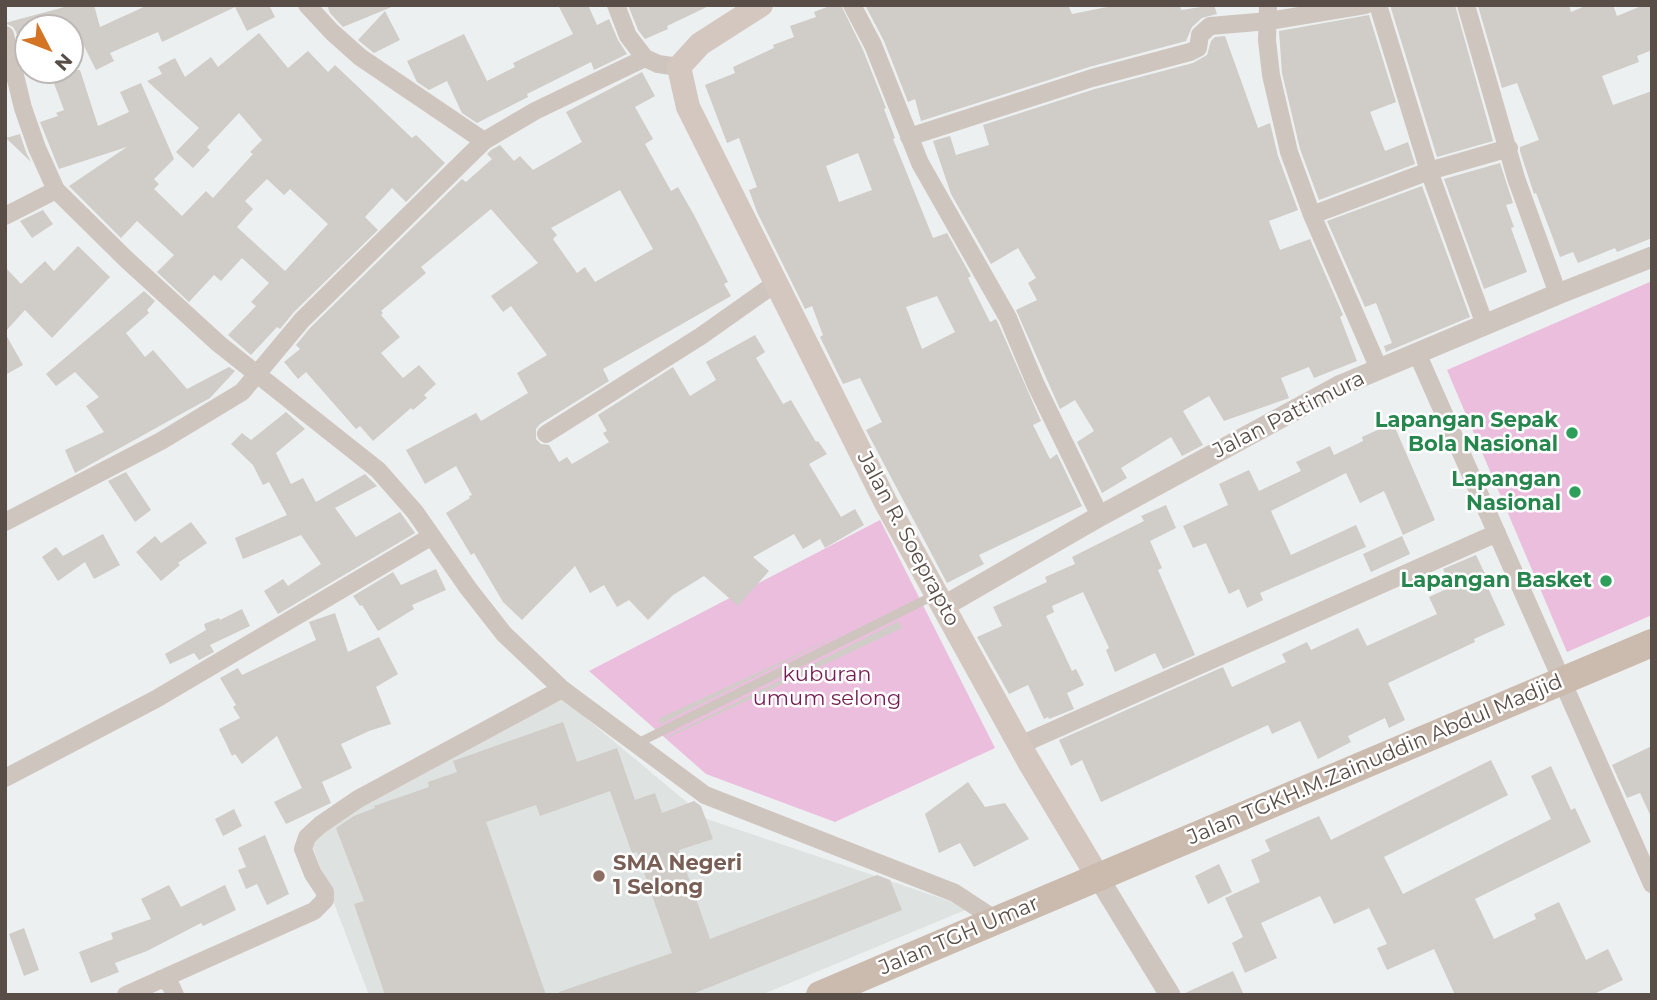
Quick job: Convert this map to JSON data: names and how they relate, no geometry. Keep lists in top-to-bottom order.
{
  "streets": {
    "main road": ["Jalan R. Soeprapto", "Jalan TGKH.M.Zainuddin Abdul Madjid", "Jalan TGH Umar"],
    "street": ["Jalan Pattimura"]
  },
  "crossings": [
    ["Jalan Pattimura", "Jalan R. Soeprapto"],
    ["Jalan R. Soeprapto", "Jalan TGKH.M.Zainuddin Abdul Madjid"],
    ["Jalan R. Soeprapto", "Jalan TGH Umar"],
    ["Jalan TGKH.M.Zainuddin Abdul Madjid", "Jalan TGH Umar"]
  ],
  "parks": ["kuburan umum selong"],
  "places": [
    "Lapangan Sepak Bola Nasional",
    "Lapangan Nasional",
    "Lapangan Basket",
    "SMA Negeri 1 Selong"
  ],
  "north": "bottom right"
}
